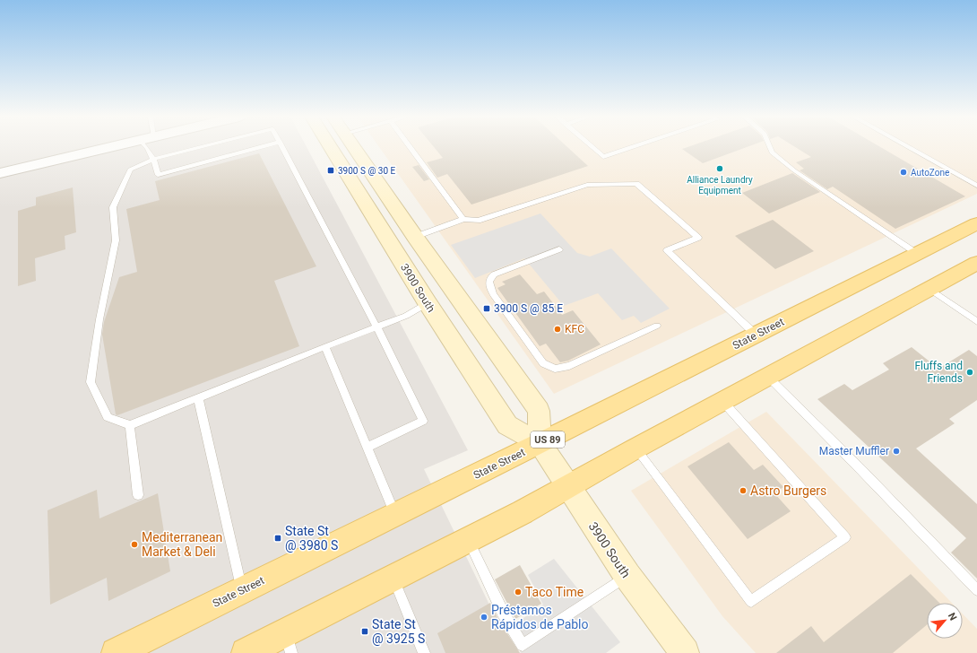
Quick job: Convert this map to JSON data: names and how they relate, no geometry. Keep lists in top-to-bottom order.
{
  "streets": {
    "main road": ["3900 South", "State Street", "US 89"]
  },
  "crossings": [
    ["3900 South", "State Street"]
  ],
  "places": {
    "other": [
      "Alliance Laundry Equipment",
      "AutoZone",
      "KFC",
      "Fluffs and Friends",
      "Master Muffler",
      "Astro Burgers",
      "Mediterranean Market & Deli",
      "Taco Time",
      "Préstamos Rápidos de Pablo"
    ],
    "transit": [
      "3900 S @ 30 E",
      "3900 S @ 85 E",
      "State St @ 3980 S",
      "State St @ 3925 S"
    ]
  },
  "north": "top right"
}
